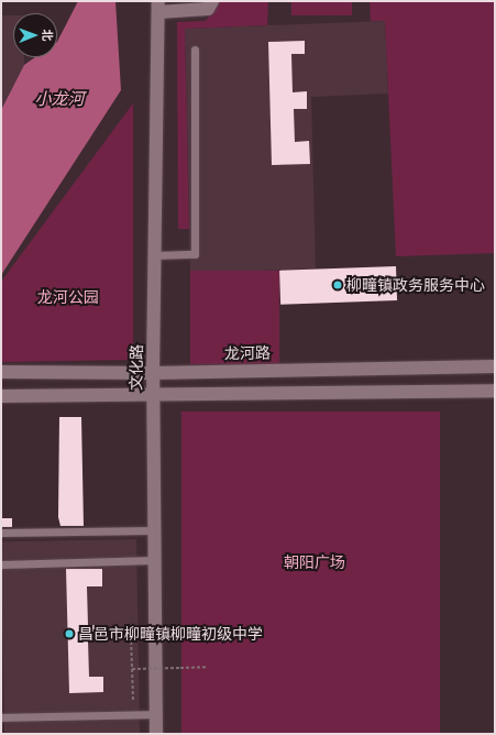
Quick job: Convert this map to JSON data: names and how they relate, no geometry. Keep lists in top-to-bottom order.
{
  "streets": {
    "main road": ["龙河路", "文化路"]
  },
  "crossings": [
    ["龙河路", "文化路"]
  ],
  "water": ["小龙河"],
  "parks": ["龙河公园", "朝阳广场"],
  "places": ["柳疃镇政务服务中心", "昌邑市柳疃镇柳疃初级中学"],
  "north": "right"
}
